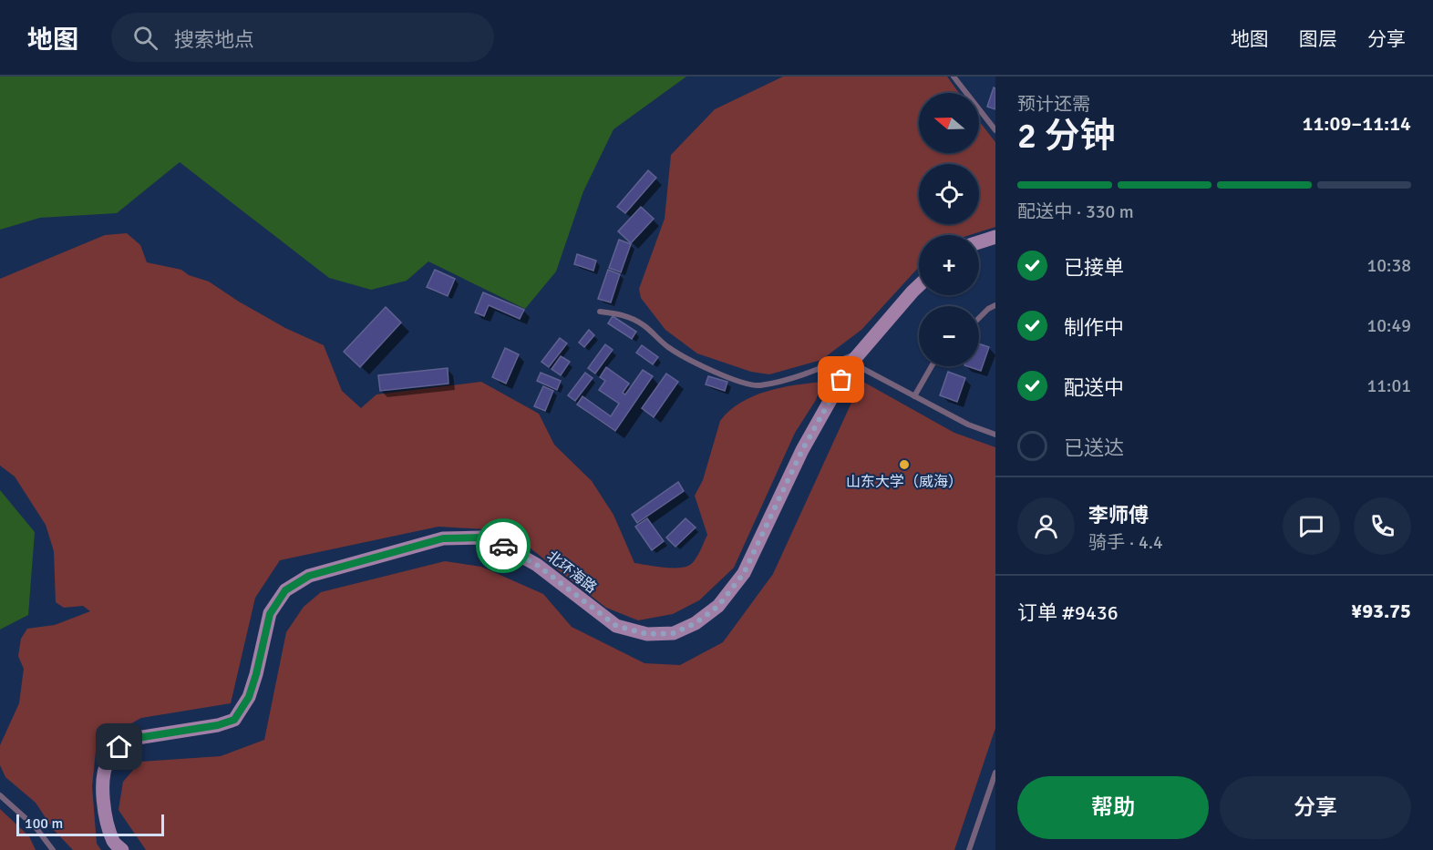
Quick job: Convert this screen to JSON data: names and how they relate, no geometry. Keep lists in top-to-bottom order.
{
  "streets": {
    "main road": ["北环海路"]
  },
  "places": ["山东大学（威海）"],
  "scale_bar": "100 m",
  "north": "left",
  "page": {
    "header": "地图",
    "search": "搜索地点",
    "nav": ["地图", "图层", "分享"],
    "heading": ["2 分钟", "预计还需", "11:09–11:14"],
    "panel": [
      "李师傅",
      "骑手 · 4.4",
      "订单 #9436",
      "¥93.75"
    ],
    "map_buttons": ["+", "−"],
    "bar": "配送中 · 330 m",
    "list": [
      ["已接单", "10:38"],
      ["制作中", "10:49"],
      ["配送中", "11:01"],
      "已送达"
    ],
    "buttons": ["帮助", "分享"],
    "scale": "100 m"
  }
}
